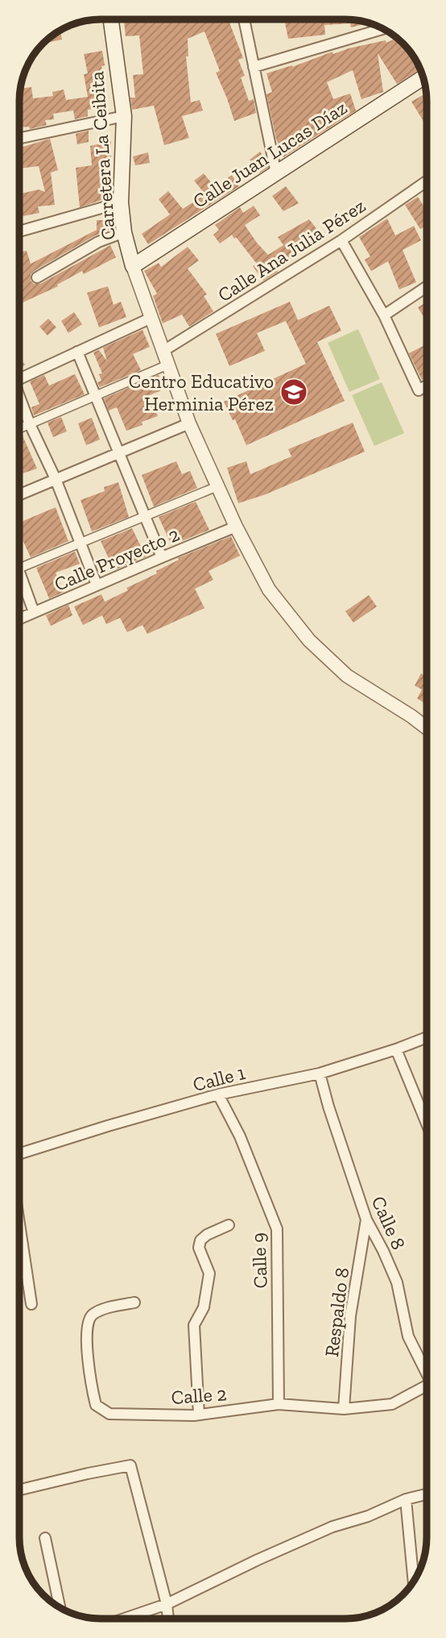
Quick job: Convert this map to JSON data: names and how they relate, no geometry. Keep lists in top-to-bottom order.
{
  "streets": {
    "main road": ["Calle Juan Lucas Díaz", "Carretera La Ceibita"],
    "street": [
      "Calle Ana Julia Pérez",
      "Calle Proyecto 2",
      "Calle 1",
      "Calle 8",
      "Calle 9",
      "Respaldo 8",
      "Calle 2"
    ]
  },
  "crossings": [
    ["Calle Juan Lucas Díaz", "Carretera La Ceibita"],
    ["Carretera La Ceibita", "Calle Ana Julia Pérez"],
    ["Carretera La Ceibita", "Calle Proyecto 2"],
    ["Calle 1", "Calle 8"],
    ["Calle 1", "Calle 9"],
    ["Calle 8", "Respaldo 8"],
    ["Calle 9", "Calle 2"],
    ["Respaldo 8", "Calle 2"]
  ],
  "places": {
    "school or university": ["Centro Educativo Herminia Pérez"]
  }
}
